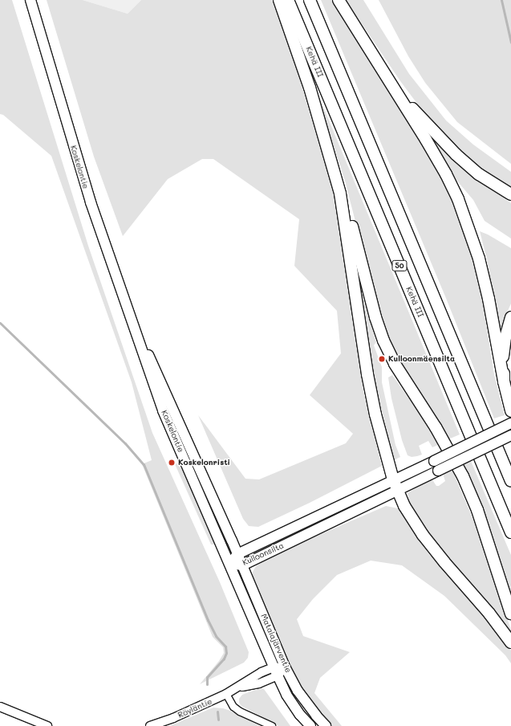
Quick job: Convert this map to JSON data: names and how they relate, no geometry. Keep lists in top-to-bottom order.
{
  "streets": {
    "highway": ["Kehä III", "50"],
    "main road": ["Koskelontie", "Kulloonsilta", "Matalajärventie"],
    "street": ["Röyläntie"]
  },
  "crossings": [
    ["Koskelontie", "Kulloonsilta"],
    ["Koskelontie", "Matalajärventie"],
    ["Kulloonsilta", "Matalajärventie"],
    ["Matalajärventie", "Röyläntie"]
  ],
  "places": ["Kulloonmäensilta", "Koskelonristi"]
}
